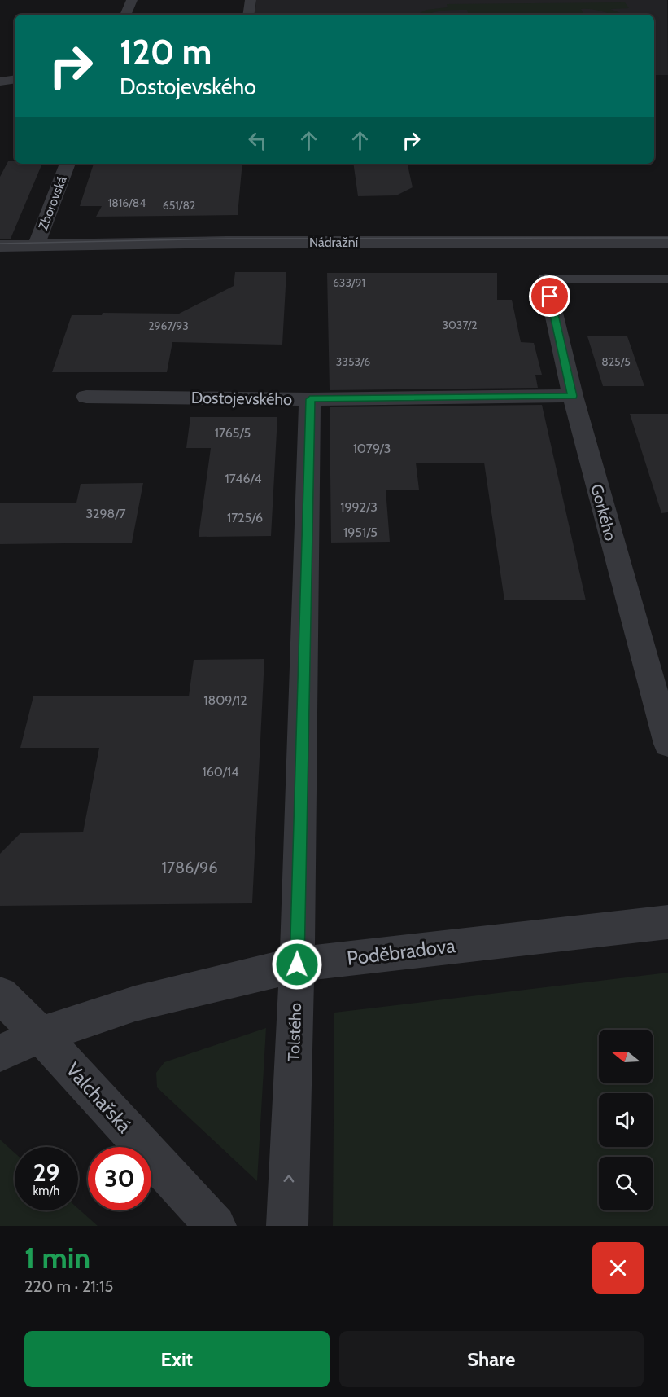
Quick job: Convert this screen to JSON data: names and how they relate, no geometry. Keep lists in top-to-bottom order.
{
  "streets": {
    "street": [
      "Zborovská",
      "Nádražní",
      "Dostojevského",
      "Gorkého",
      "Poděbradova",
      "Tolstého",
      "Valchařská"
    ]
  },
  "crossings": [
    ["Zborovská", "Nádražní"],
    ["Dostojevského", "Gorkého"],
    ["Dostojevského", "Tolstého"],
    ["Poděbradova", "Tolstého"],
    ["Poděbradova", "Valchařská"]
  ],
  "house_numbers": [
    "1816/84",
    "651/82",
    "633/91",
    "3037/2",
    "2967/93",
    "3353/6",
    "825/5",
    "1765/5",
    "1079/3",
    "1746/4",
    "1992/3",
    "3298/7",
    "1725/6",
    "1951/5",
    "1809/12",
    "160/14",
    "1786/96"
  ],
  "north": "left",
  "page": {
    "turn": ["120 m", "Dostojevského"],
    "speed": "29 km/h",
    "limit": "30",
    "heading": ["1 min", "220 m · 21:15"],
    "buttons": ["Exit", "Share"]
  }
}
